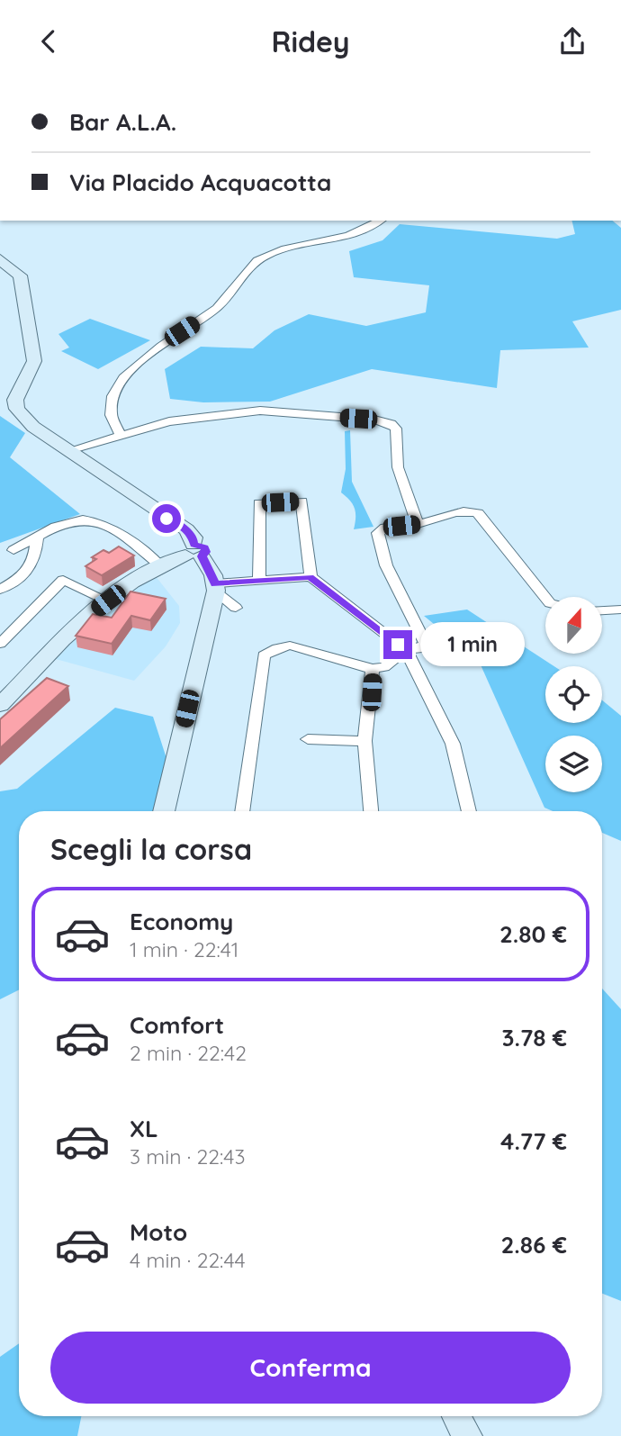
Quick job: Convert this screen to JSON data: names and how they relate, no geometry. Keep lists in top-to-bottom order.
{
  "north": "top",
  "page": {
    "header": "Ridey",
    "banner": ["Bar A.L.A.", "Via Placido Acquacotta"],
    "bubble": "1 min",
    "heading": "Scegli la corsa",
    "list": [
      {
        "name": "Economy",
        "note": "1 min · 22:41",
        "value": "2.80 €"
      },
      {
        "name": "Comfort",
        "note": "2 min · 22:42",
        "value": "3.78 €"
      },
      {
        "name": "XL",
        "note": "3 min · 22:43",
        "value": "4.77 €"
      },
      {
        "name": "Moto",
        "note": "4 min · 22:44",
        "value": "2.86 €"
      }
    ],
    "buttons": "Conferma"
  }
}
